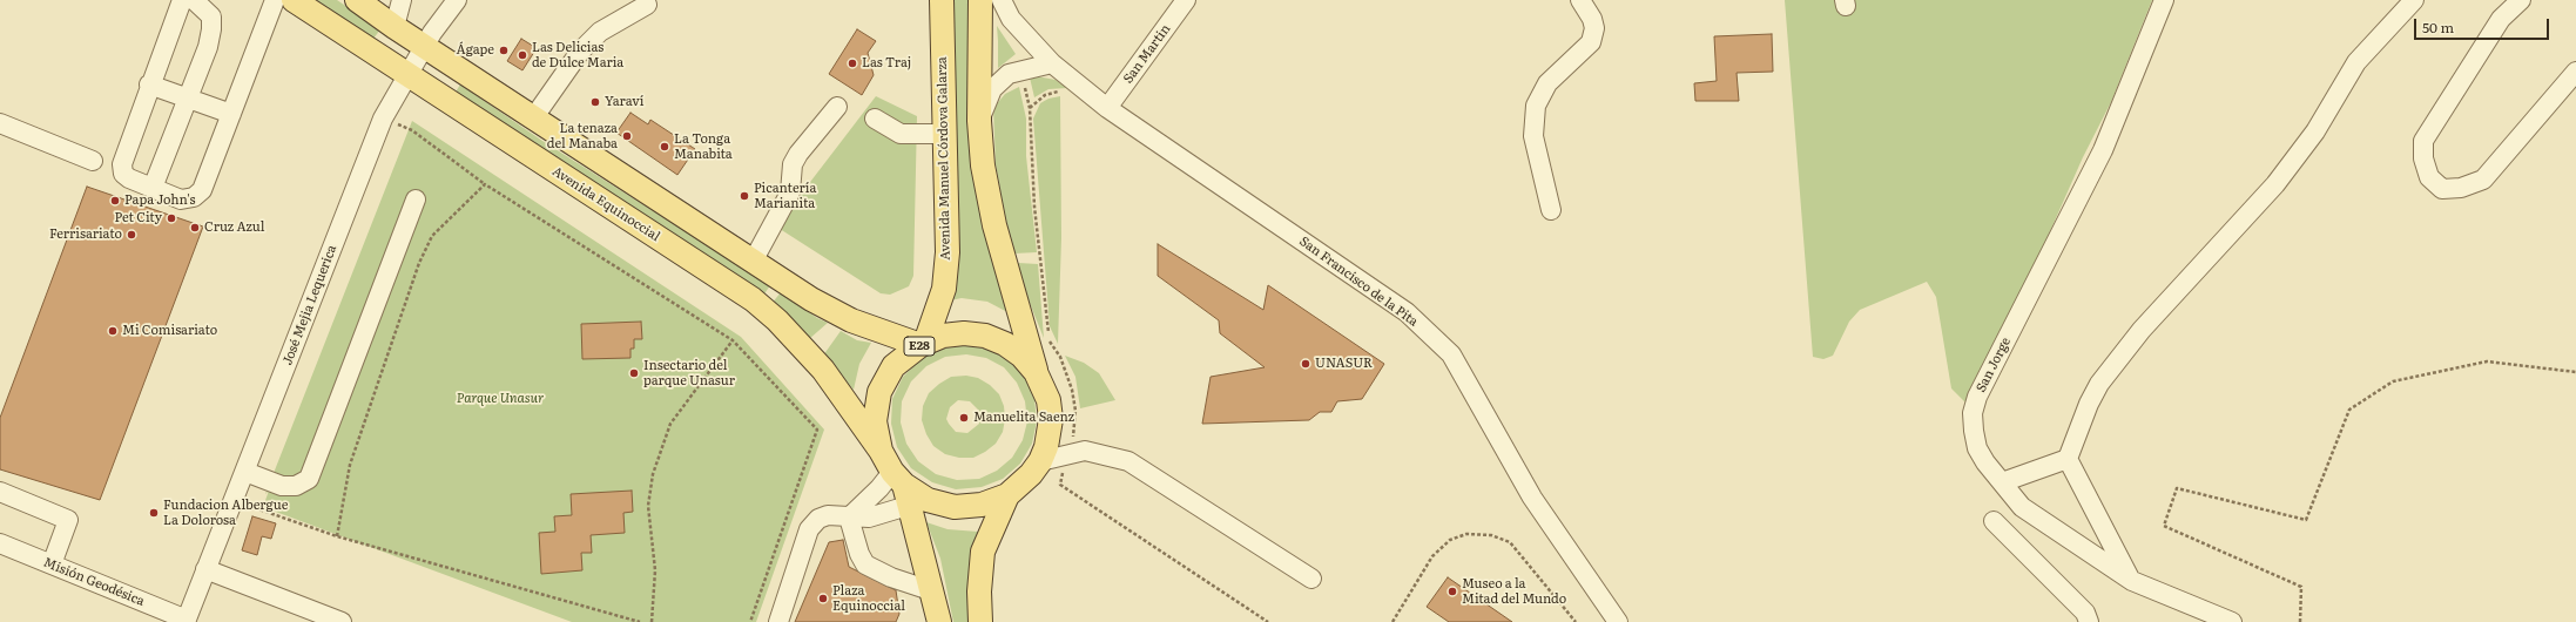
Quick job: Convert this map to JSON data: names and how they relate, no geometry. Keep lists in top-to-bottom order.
{
  "streets": {
    "main road": ["Avenida Manuel Córdova Galarza", "Avenida Equinoccial", "E28"],
    "street": [
      "San Martin",
      "San Francisco de la Pita",
      "José Mejia Lequerica",
      "San Jorge",
      "Misión Geodésica"
    ]
  },
  "crossings": [
    ["San Martin", "San Francisco de la Pita"],
    ["Avenida Manuel Córdova Galarza", "E28"],
    ["Avenida Equinoccial", "José Mejia Lequerica"],
    ["Avenida Equinoccial", "E28"],
    ["José Mejia Lequerica", "Misión Geodésica"]
  ],
  "parks": ["Parque Unasur"],
  "places": [
    "Ágape",
    "Las Delicias de Dulce Maria",
    "Las Traj",
    "Yaraví",
    "La tenaza del Manaba",
    "La Tonga Manabita",
    "Picantería Marianita",
    "Papa John's",
    "Pet City",
    "Cruz Azul",
    "Ferrisariato",
    "Mi Comisariato",
    "UNASUR",
    "Insectario del parque Unasur",
    "Manuelita Saenz",
    "Fundacion Albergue La Dolorosa",
    "Museo a la Mitad del Mundo",
    "Plaza Equinoccial"
  ],
  "scale_bar": "50 m"
}
